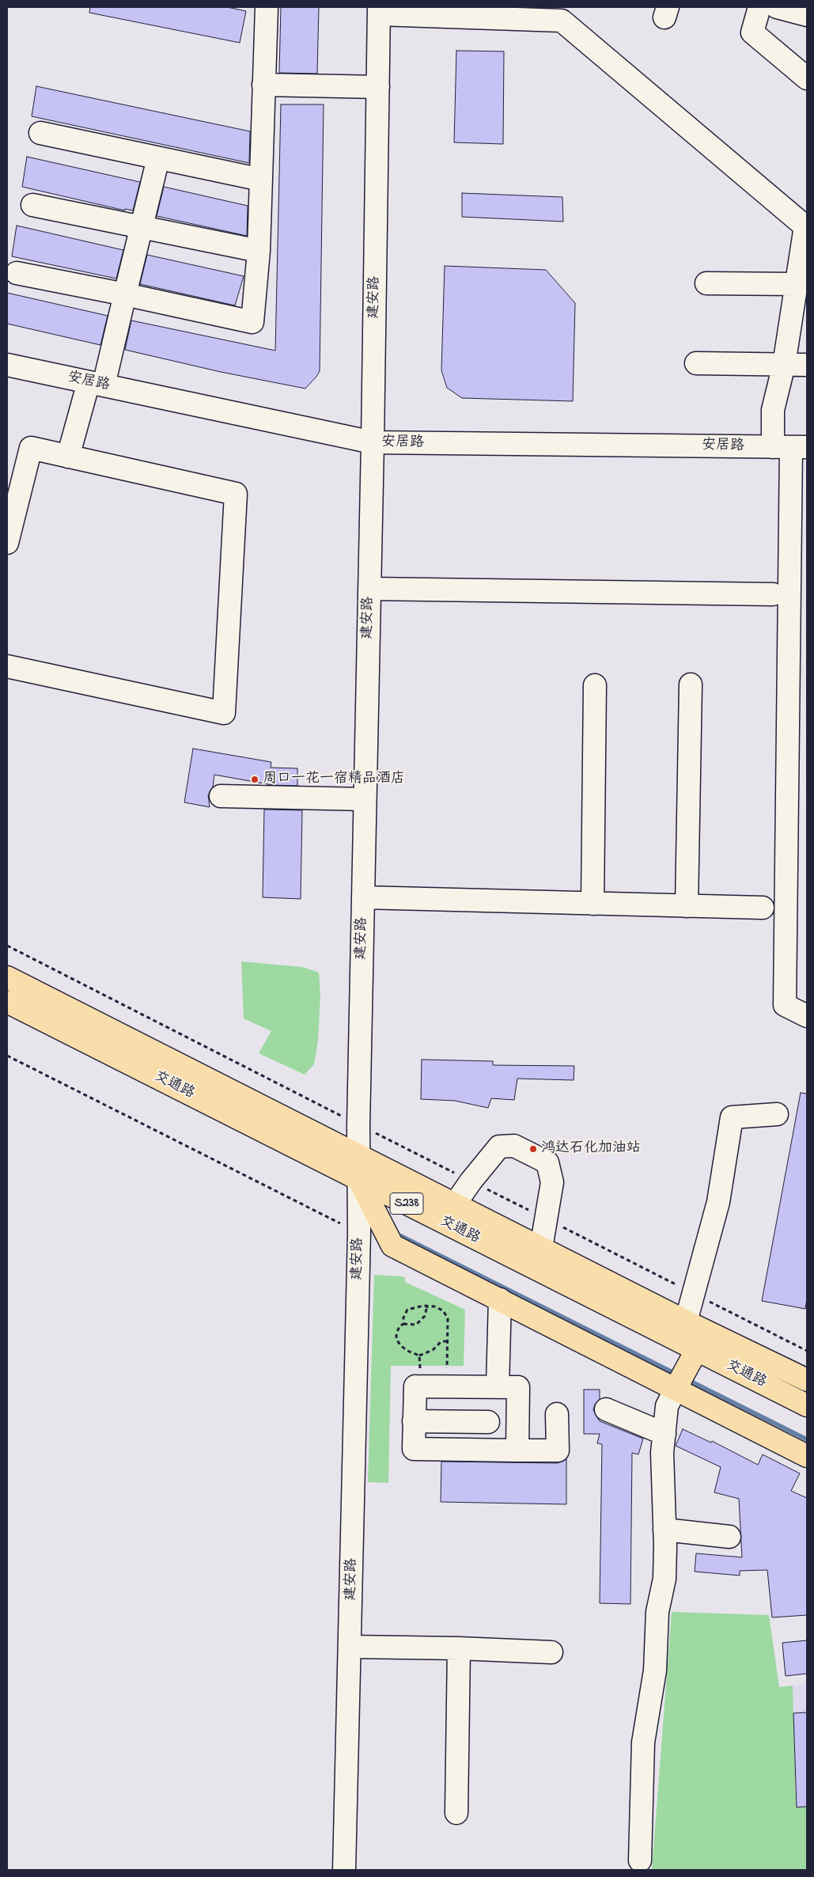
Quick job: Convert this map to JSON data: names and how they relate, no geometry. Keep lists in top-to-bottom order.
{
  "streets": {
    "main road": ["交通路", "S238"],
    "street": ["建安路", "安居路"]
  },
  "crossings": [
    ["建安路", "安居路"],
    ["建安路", "交通路"]
  ],
  "places": ["周口一花一宿精品酒店", "鸿达石化加油站"]
}
